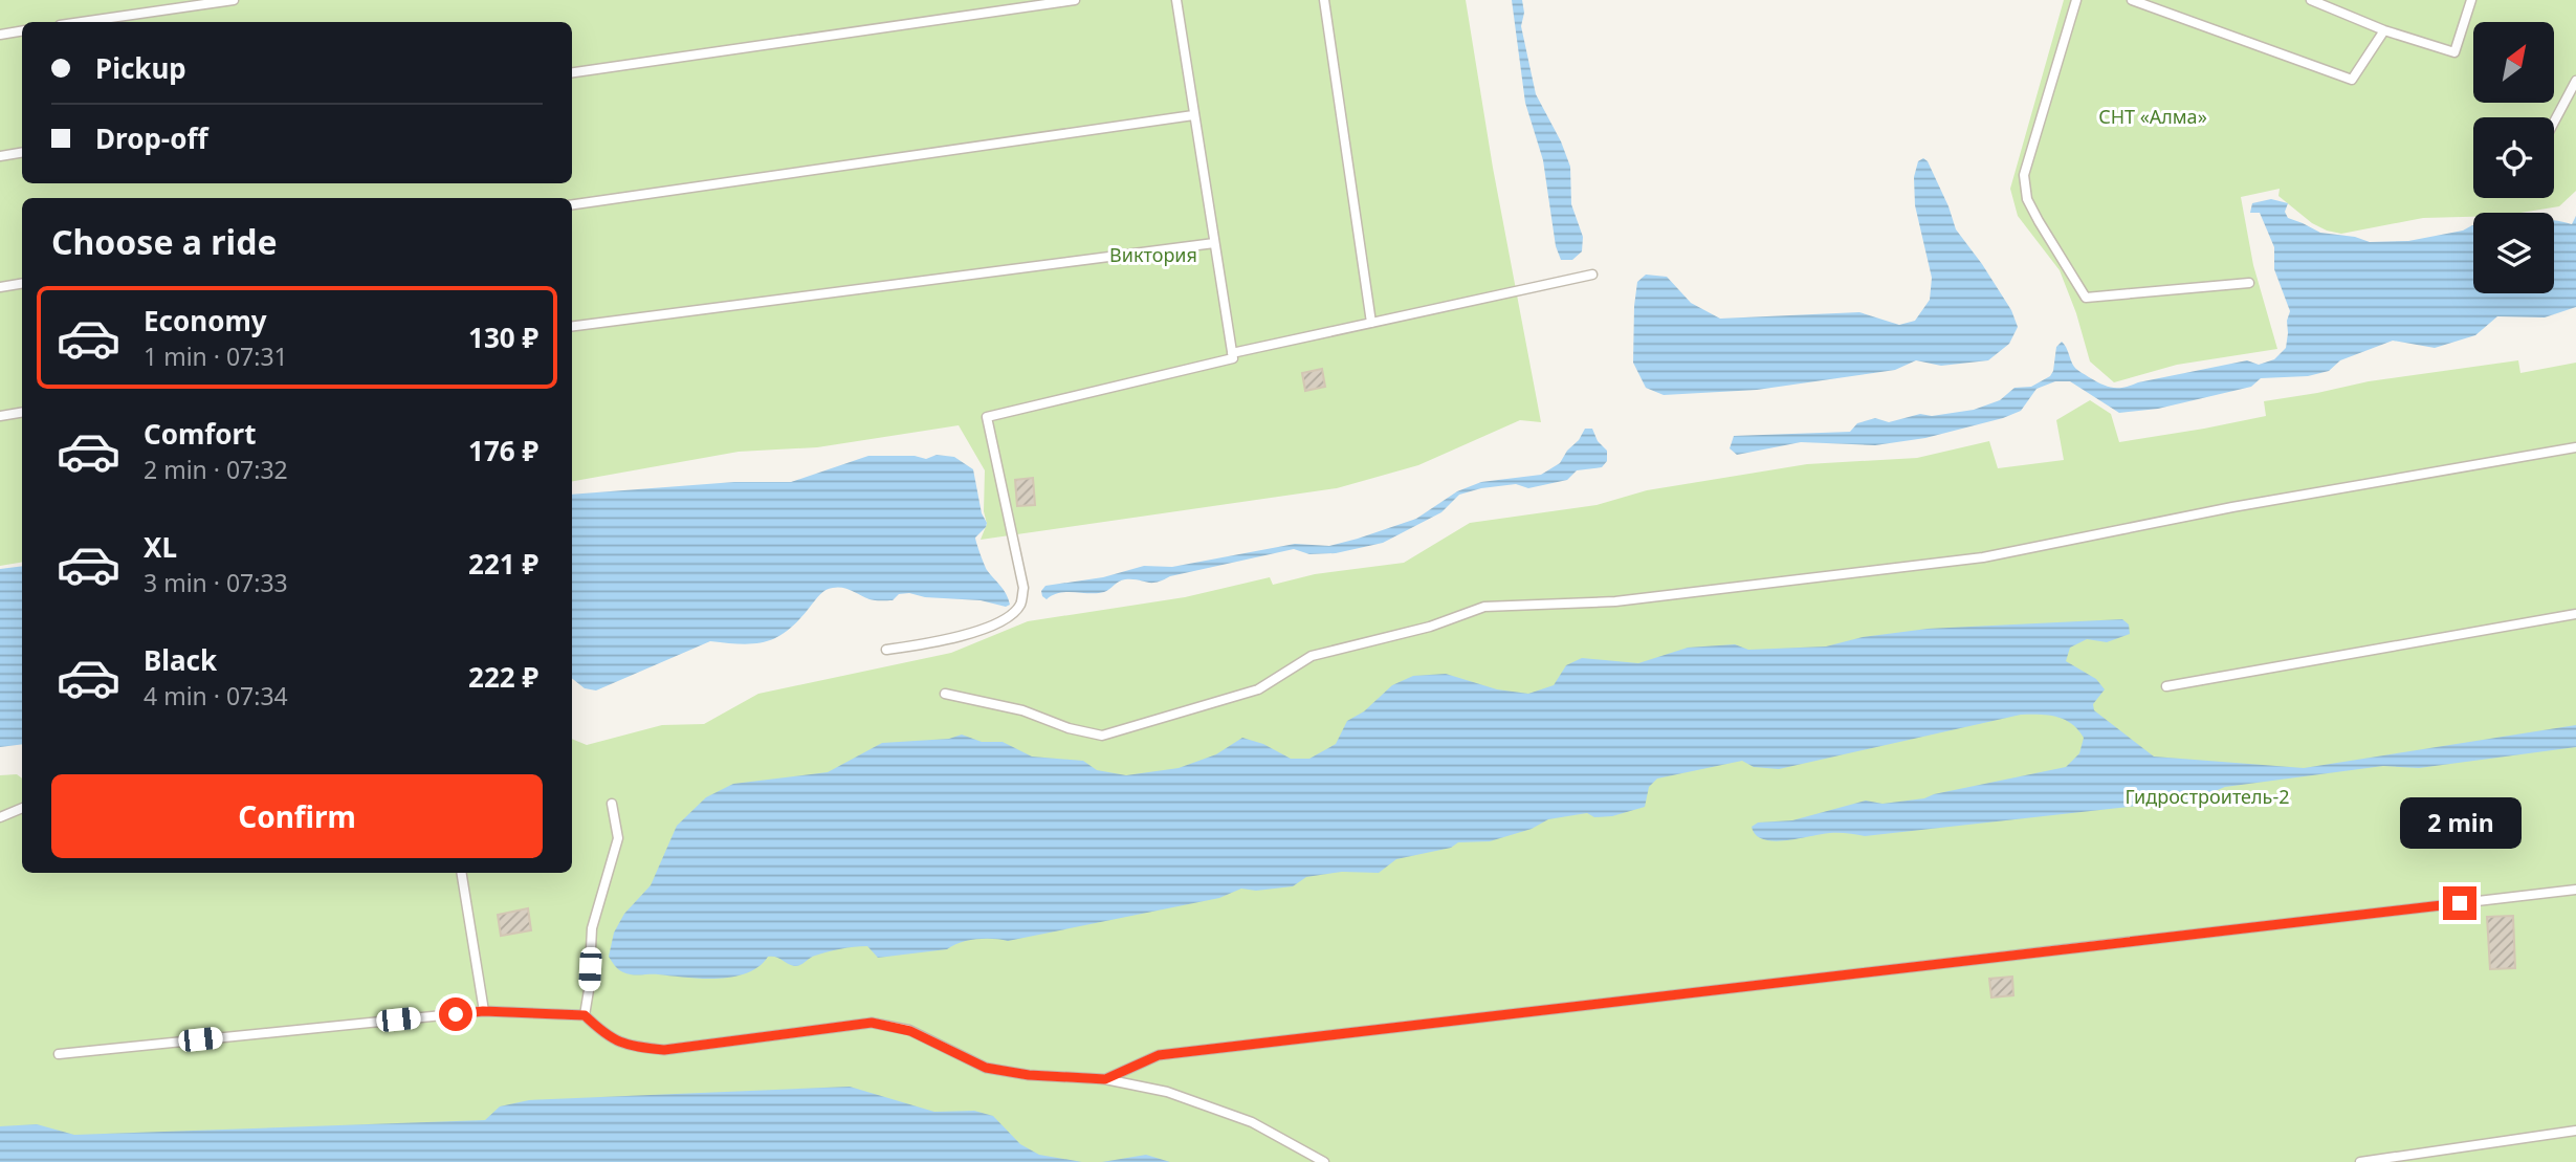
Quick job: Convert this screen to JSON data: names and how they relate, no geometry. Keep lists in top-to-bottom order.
{
  "parks": ["СНТ «Алма»", "Виктория", "Гидростроитель-2"],
  "north": "top right",
  "page": {
    "banner": ["Pickup", "Drop-off"],
    "heading": "Choose a ride",
    "list": [
      {
        "name": "Economy",
        "note": "1 min · 07:31",
        "value": "130 ₽"
      },
      {
        "name": "Comfort",
        "note": "2 min · 07:32",
        "value": "176 ₽"
      },
      {
        "name": "XL",
        "note": "3 min · 07:33",
        "value": "221 ₽"
      },
      {
        "name": "Black",
        "note": "4 min · 07:34",
        "value": "222 ₽"
      }
    ],
    "buttons": "Confirm",
    "bubble": "2 min"
  }
}
